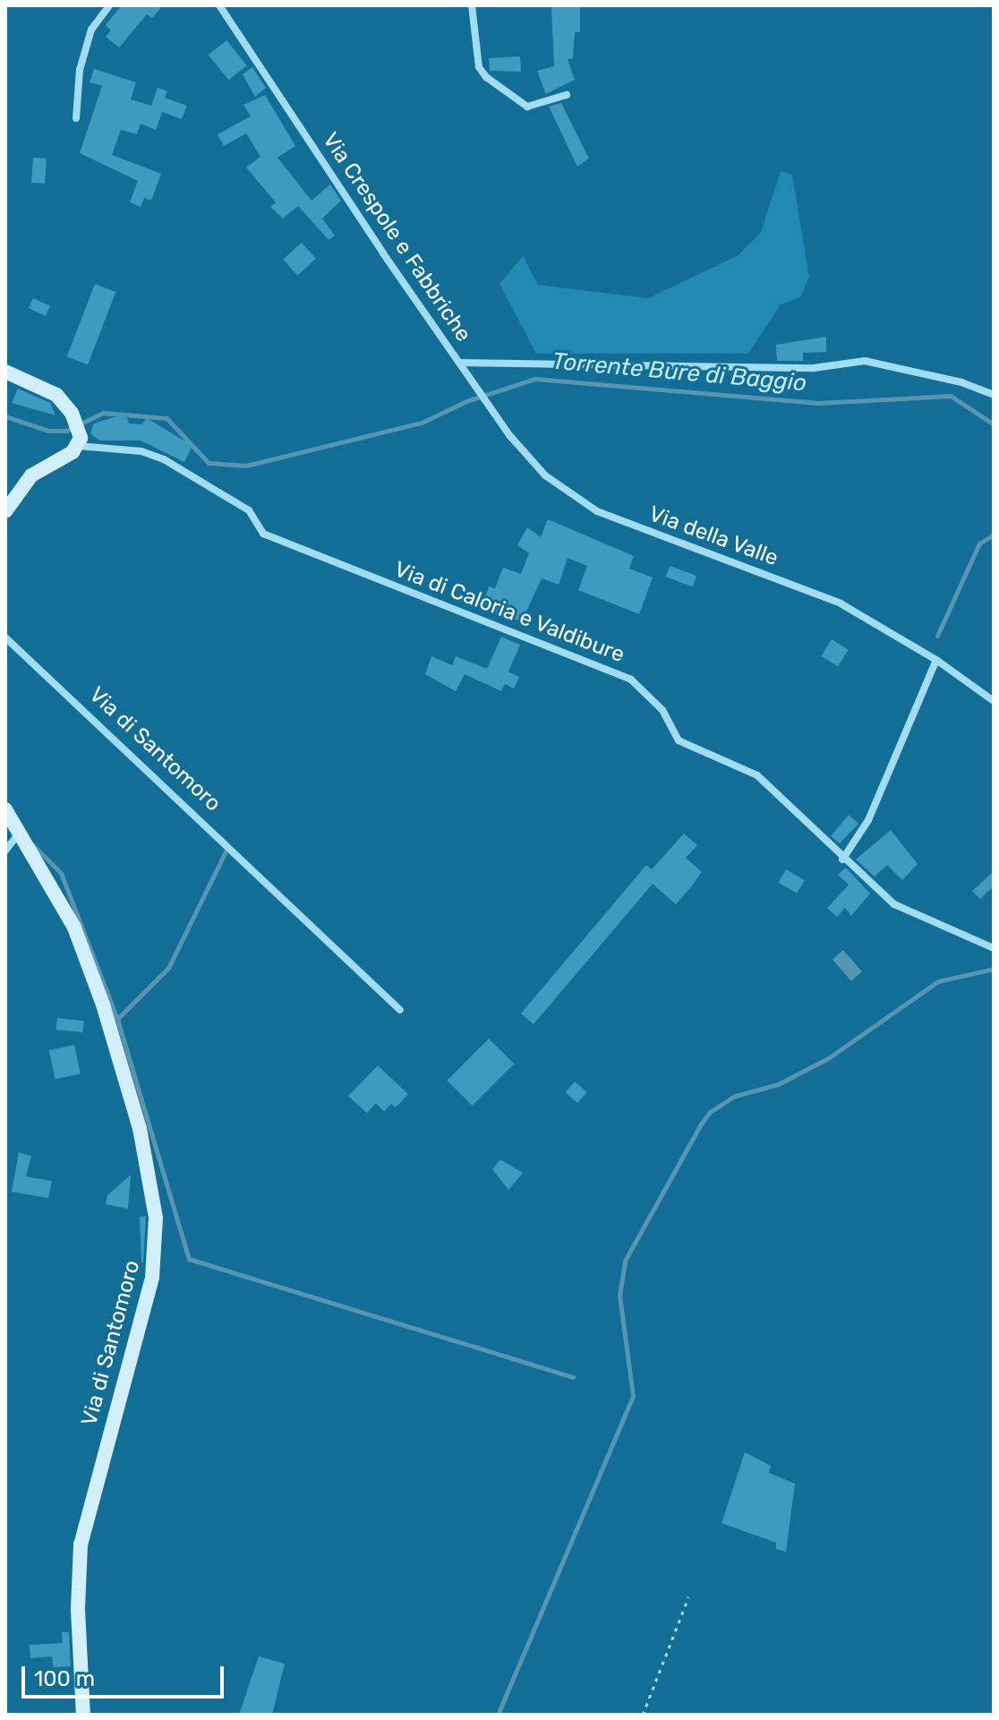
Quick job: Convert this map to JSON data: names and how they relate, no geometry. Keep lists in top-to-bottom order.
{
  "streets": {
    "main road": ["Via di Santomoro"],
    "street": ["Via Crespole e Fabbriche", "Via della Valle", "Via di Caloria e Valdibure"]
  },
  "crossings": [
    ["Via Crespole e Fabbriche", "Via della Valle"]
  ],
  "water": ["Torrente Bure di Baggio"],
  "scale_bar": "100 m"
}
